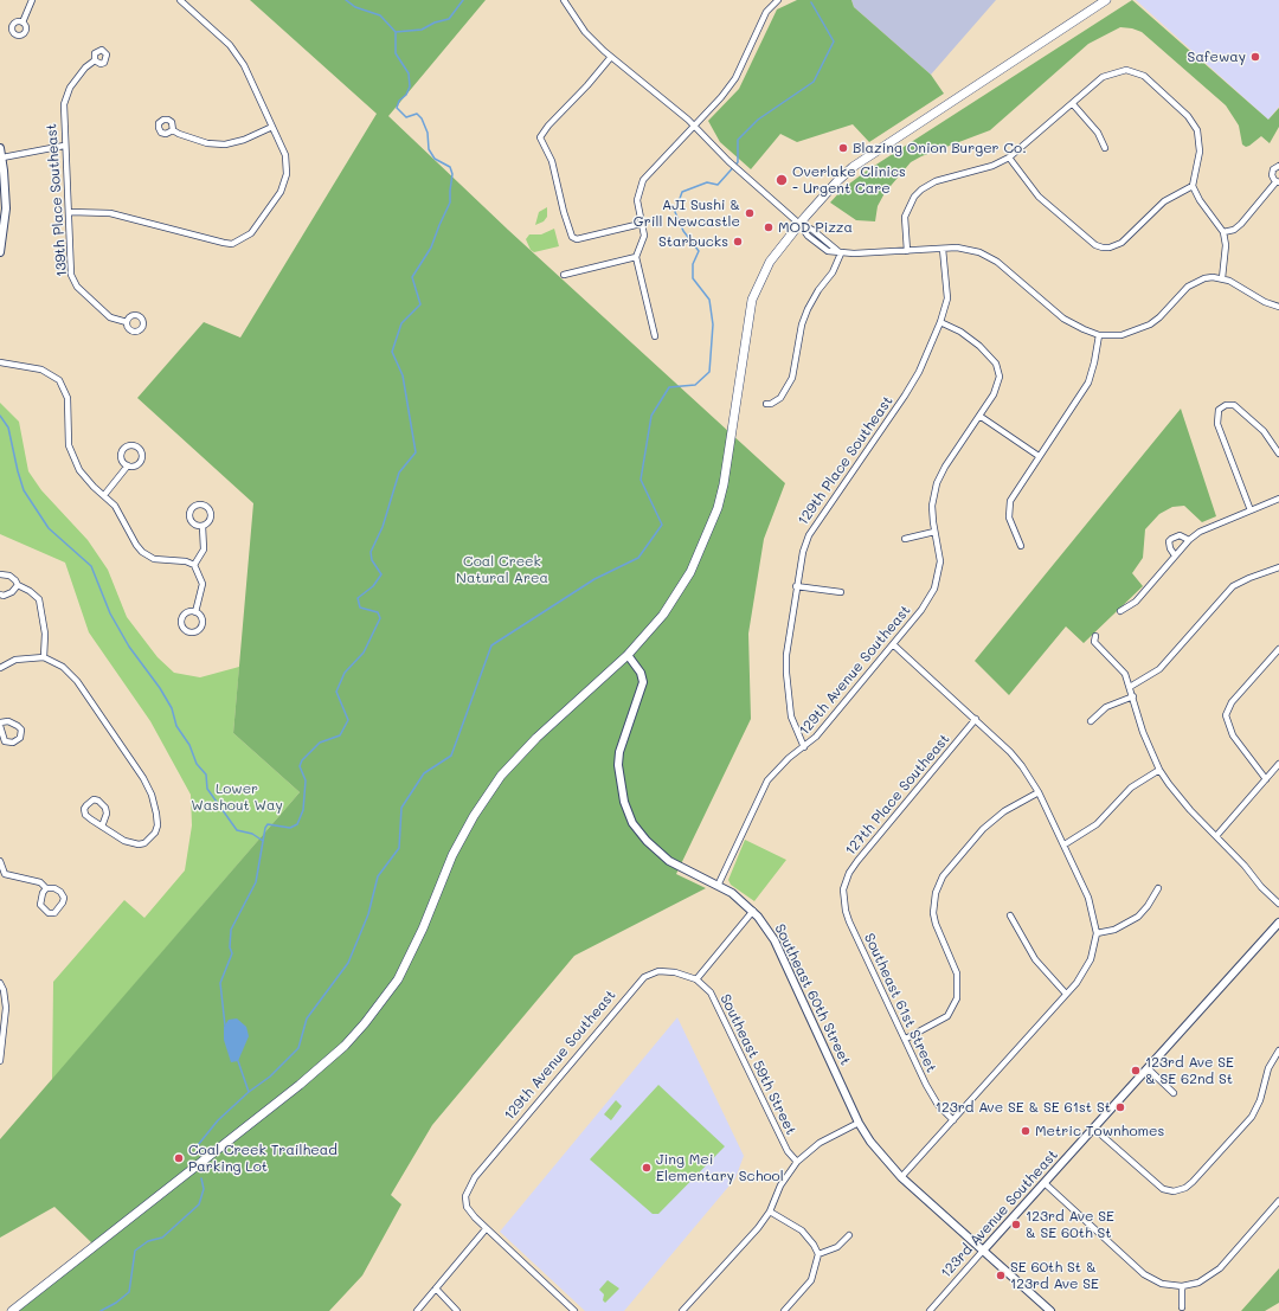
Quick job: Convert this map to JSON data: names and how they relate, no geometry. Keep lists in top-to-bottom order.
{
  "streets": {
    "street": [
      "139th Place Southeast",
      "129th Place Southeast",
      "129th Avenue Southeast",
      "127th Place Southeast",
      "Southeast 60th Street",
      "Southeast 61st Street",
      "Southeast 59th Street",
      "123rd Avenue Southeast"
    ]
  },
  "crossings": [
    ["129th Place Southeast", "129th Avenue Southeast"],
    ["129th Avenue Southeast", "Southeast 60th Street"],
    ["129th Avenue Southeast", "Southeast 59th Street"],
    ["127th Place Southeast", "Southeast 61st Street"],
    ["Southeast 60th Street", "123rd Avenue Southeast"]
  ],
  "parks": ["Coal Creek Natural Area", "Lower Washout Way"],
  "places": [
    "Safeway",
    "Blazing Onion Burger Co.",
    "Overlake Clinics - Urgent Care",
    "AJI Sushi & Grill Newcastle",
    "MOD Pizza",
    "Starbucks",
    "123rd Ave SE & SE 62nd St",
    "123rd Ave SE & SE 61st St",
    "Metric Townhomes",
    "Coal Creek Trailhead Parking Lot",
    "Jing Mei Elementary School",
    "123rd Ave SE & SE 60th St",
    "SE 60th St & 123rd Ave SE"
  ]
}
